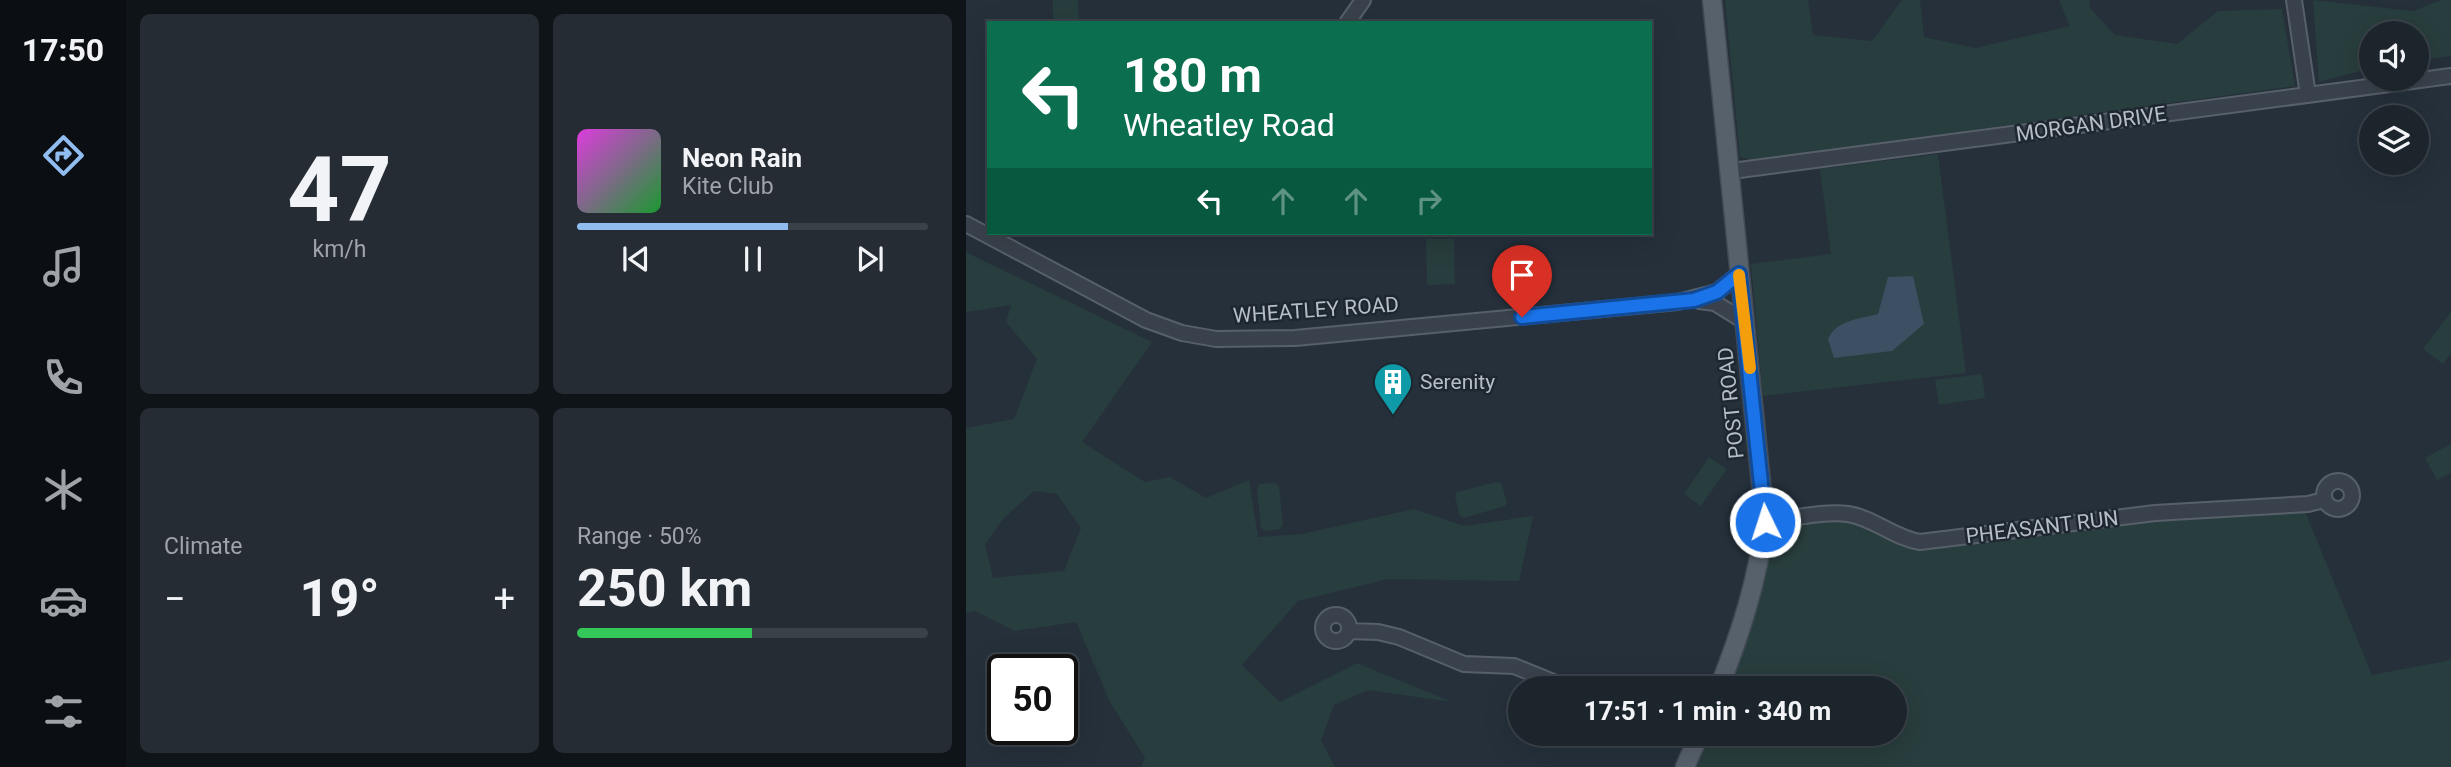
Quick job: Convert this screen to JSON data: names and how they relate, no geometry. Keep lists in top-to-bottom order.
{
  "streets": {
    "main road": ["POST ROAD"],
    "street": ["MORGAN DRIVE", "WHEATLEY ROAD", "PHEASANT RUN"]
  },
  "crossings": [
    ["WHEATLEY ROAD", "POST ROAD"],
    ["POST ROAD", "PHEASANT RUN"]
  ],
  "places": {
    "building": ["Serenity"]
  },
  "page": {
    "tabs": "17:50",
    "tile": [
      ["47", "km/h"],
      "Climate",
      ["Range · 50%", "250 km"]
    ],
    "turn": ["180 m", "Wheatley Road"],
    "song": ["Neon Rain", "Kite Club"],
    "heat": ["−", "19°", "+"],
    "limit": "50",
    "trip": "17:51 · 1 min · 340 m"
  }
}
